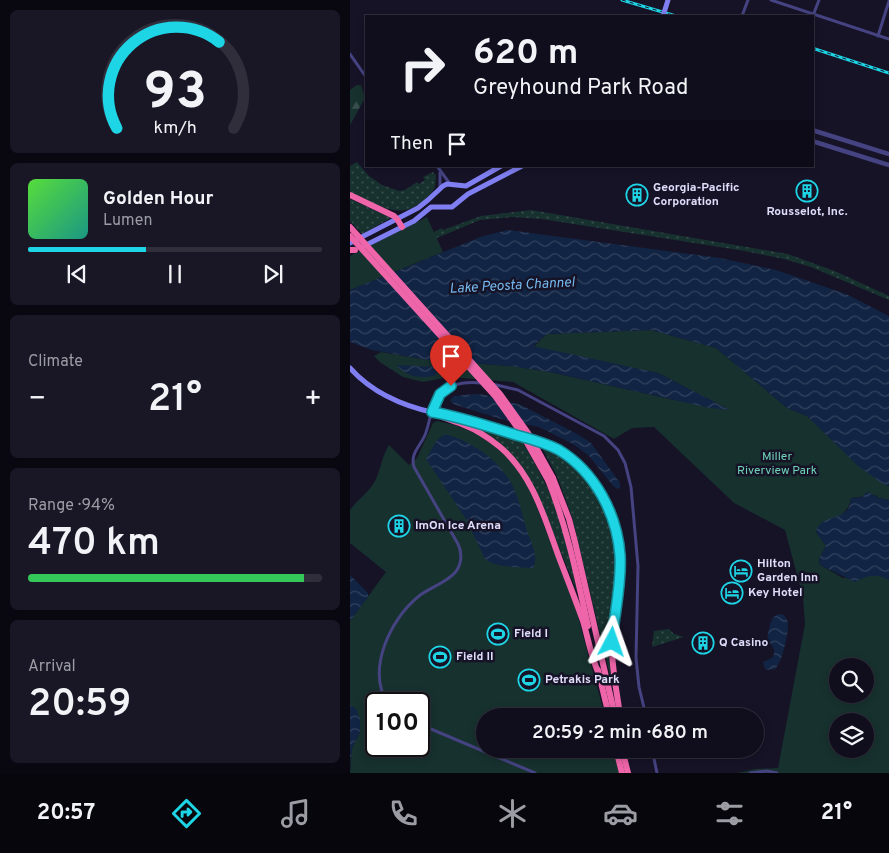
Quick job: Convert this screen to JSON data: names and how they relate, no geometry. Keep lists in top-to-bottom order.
{
  "water": ["Lake Peosta Channel"],
  "parks": ["Miller Riverview Park"],
  "places": {
    "building": [
      "Rousselot, Inc.",
      "Georgia-Pacific Corporation",
      "ImOn Ice Arena",
      "Q Casino"
    ],
    "hotel": ["Hilton Garden Inn", "Key Hotel"],
    "sports": ["Field I", "Field II", "Petrakis Park"]
  },
  "page": {
    "turn": ["620 m", "Greyhound Park Road"],
    "then": "Then",
    "song": ["Golden Hour", "Lumen"],
    "tile": [
      "Climate",
      ["Range · 94%", "470 km"],
      ["Arrival", "20:59"]
    ],
    "heat": ["−", "21°", "+"],
    "limit": "100",
    "trip": "20:59 · 2 min · 680 m",
    "tabs": ["20:57", "21°"],
    "gauge": ["93", "km/h"]
  }
}
